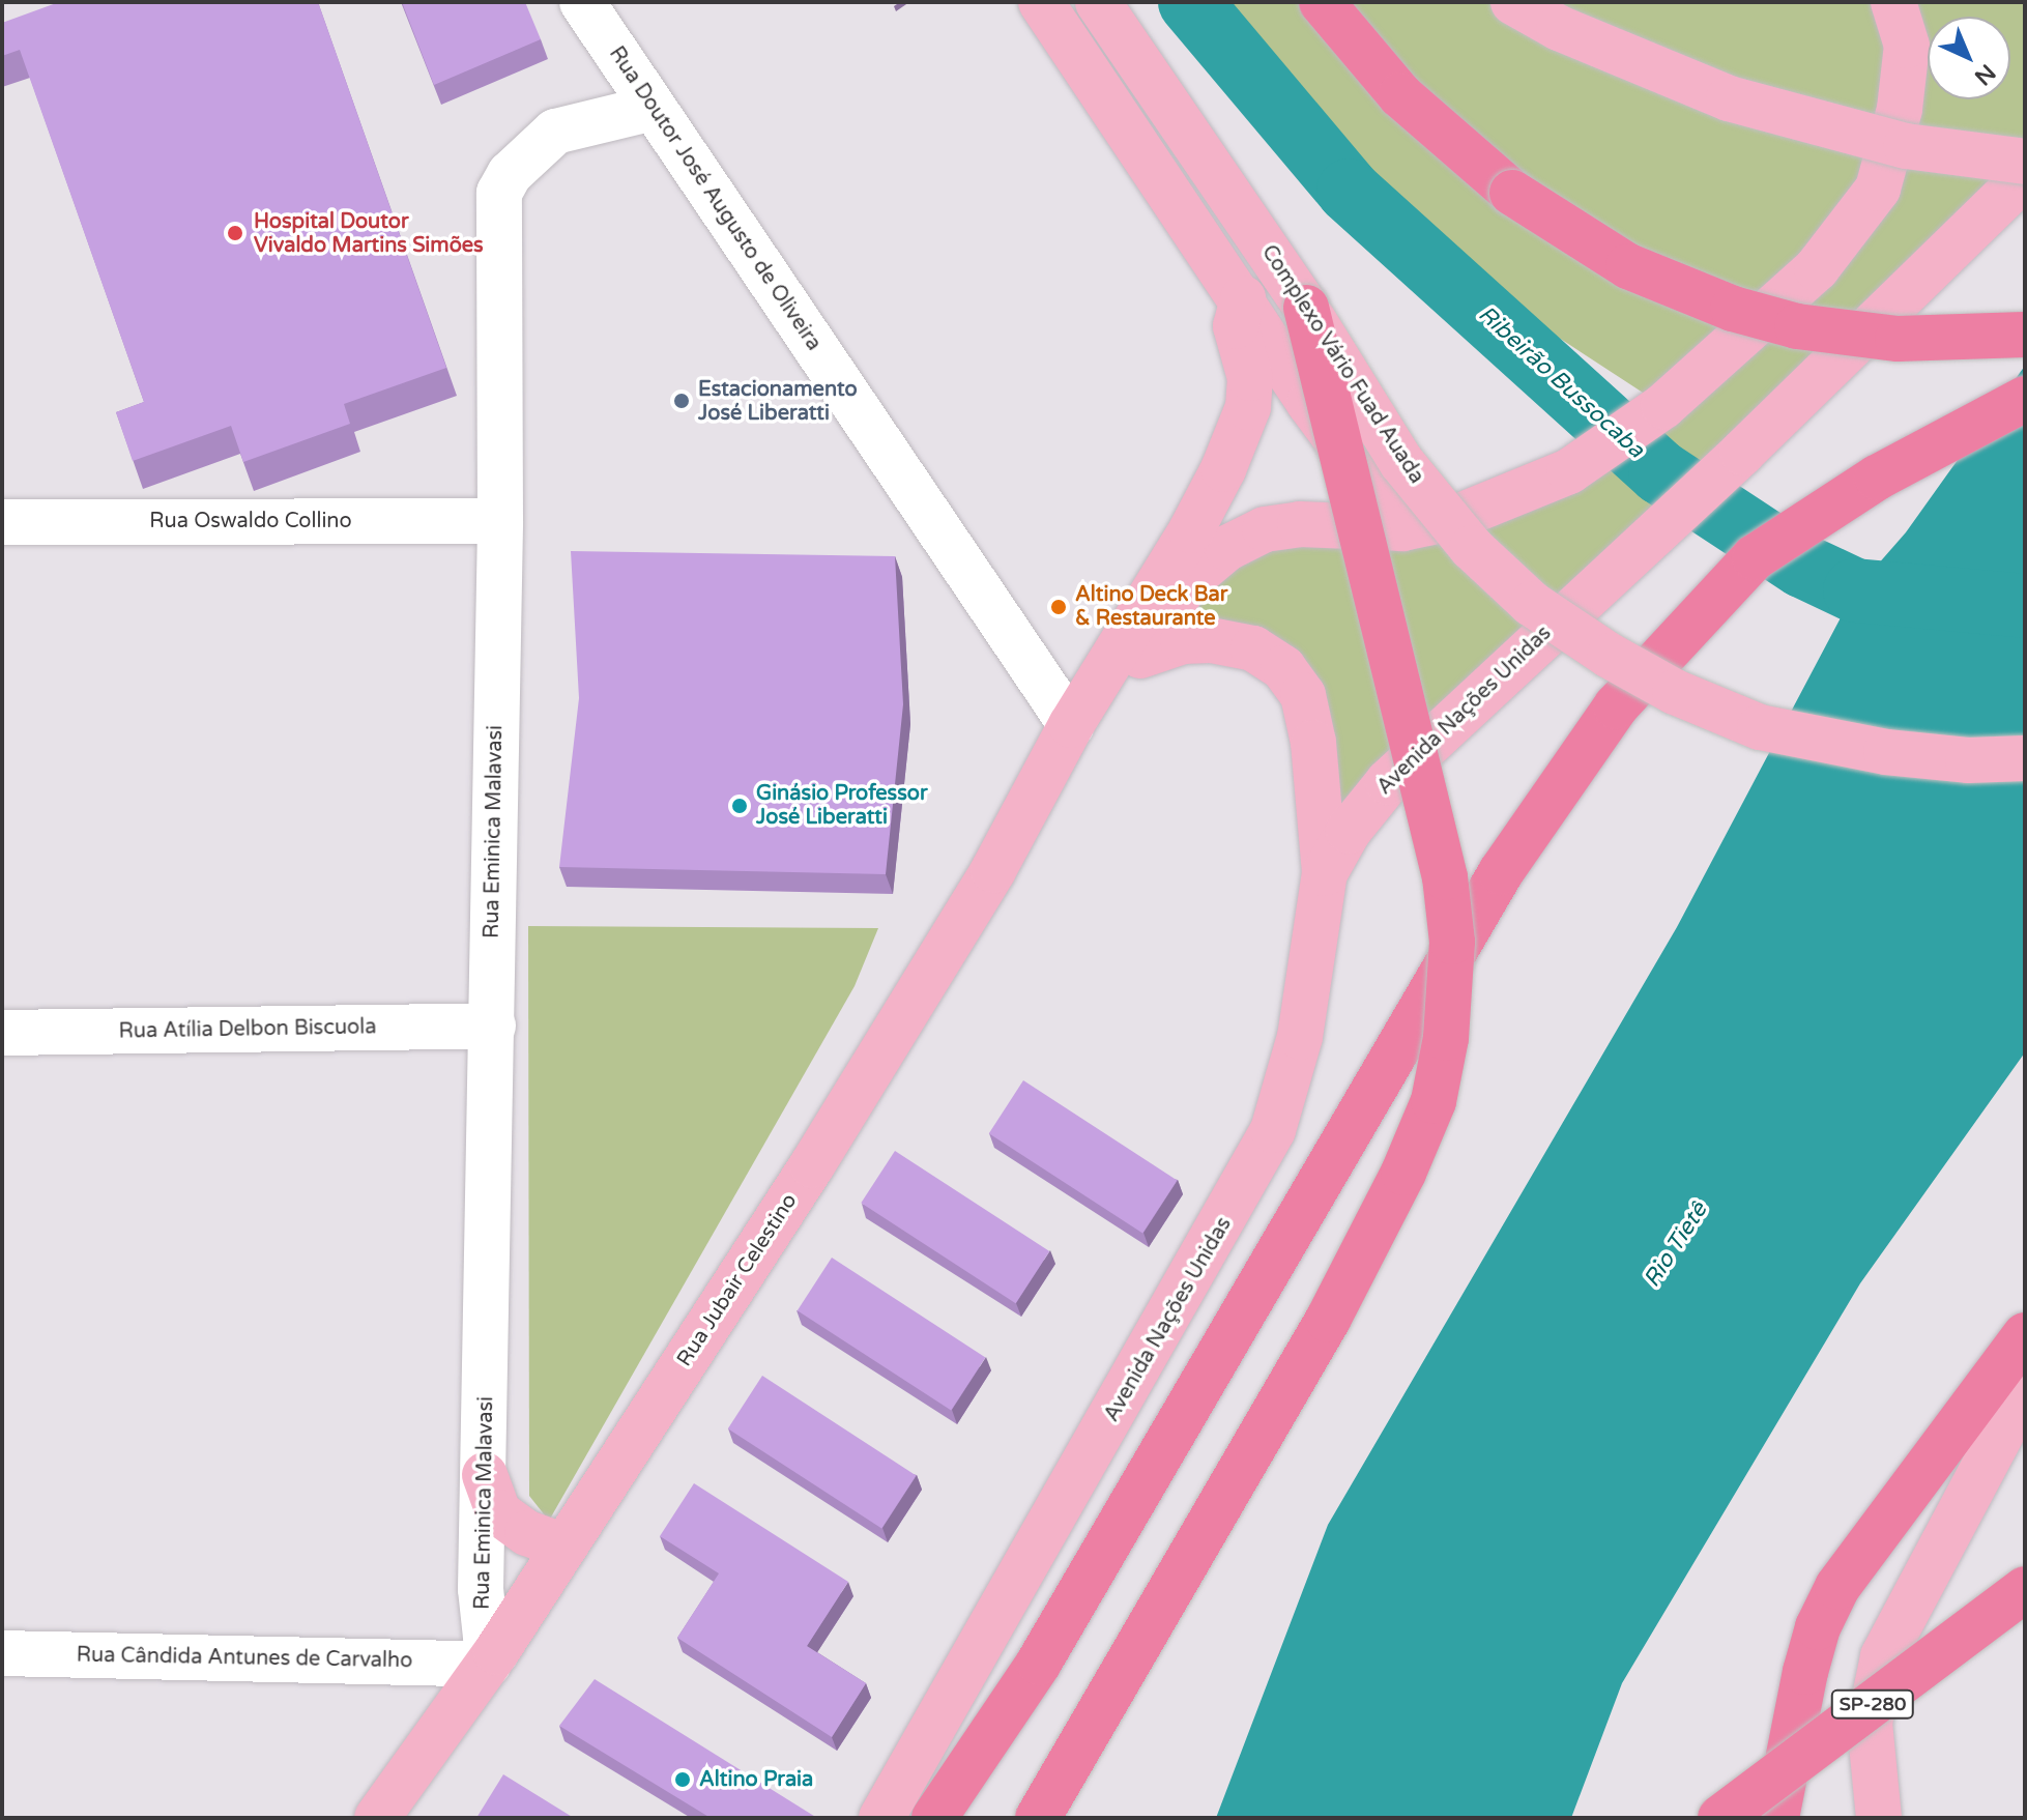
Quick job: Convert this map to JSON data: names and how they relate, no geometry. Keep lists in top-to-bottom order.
{
  "streets": {
    "highway": ["SP-280"],
    "main road": ["Complexo Vário Fuad Auada", "Avenida Nações Unidas", "Rua Jubair Celestino"],
    "street": [
      "Rua Doutor José Augusto de Oliveira",
      "Rua Oswaldo Collino",
      "Rua Eminica Malavasi",
      "Rua Atília Delbon Biscuola",
      "Rua Cândida Antunes de Carvalho"
    ]
  },
  "crossings": [
    ["Rua Doutor José Augusto de Oliveira", "Rua Eminica Malavasi"],
    ["Rua Doutor José Augusto de Oliveira", "Rua Jubair Celestino"],
    ["Rua Oswaldo Collino", "Rua Eminica Malavasi"],
    ["Rua Eminica Malavasi", "Rua Atília Delbon Biscuola"],
    ["Rua Eminica Malavasi", "Rua Jubair Celestino"],
    ["Rua Eminica Malavasi", "Rua Cândida Antunes de Carvalho"],
    ["Rua Jubair Celestino", "Rua Cândida Antunes de Carvalho"]
  ],
  "water": ["Ribeirão Bussocaba", "Rio Tietê"],
  "places": [
    "Hospital Doutor Vivaldo Martins Simões",
    "Estacionamento José Liberatti",
    "Altino Deck Bar & Restaurante",
    "Ginásio Professor José Liberatti",
    "Altino Praia"
  ],
  "north": "bottom right"
}
